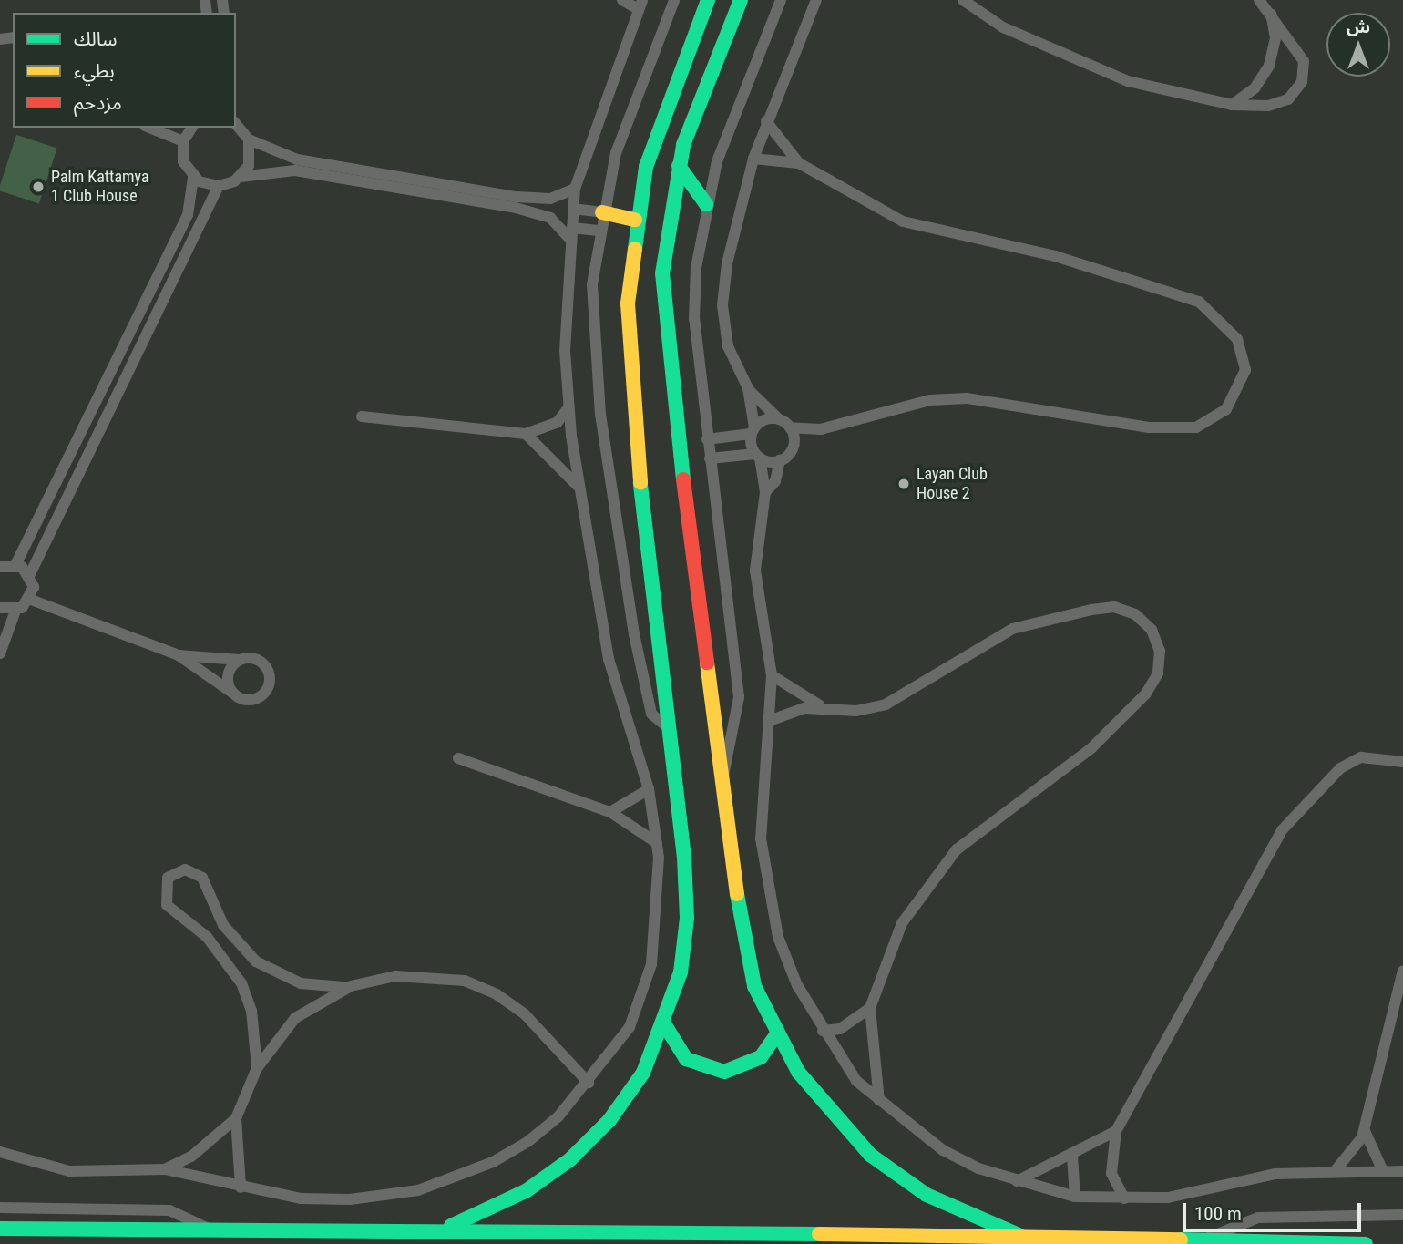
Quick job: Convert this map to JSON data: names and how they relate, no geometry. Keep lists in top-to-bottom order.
{
  "places": ["Palm Kattamya 1 Club House", "Layan Club House 2"],
  "legend": ["سالك", "بطيء", "مزدحم"],
  "scale_bar": "100 m",
  "north": "top"
}
